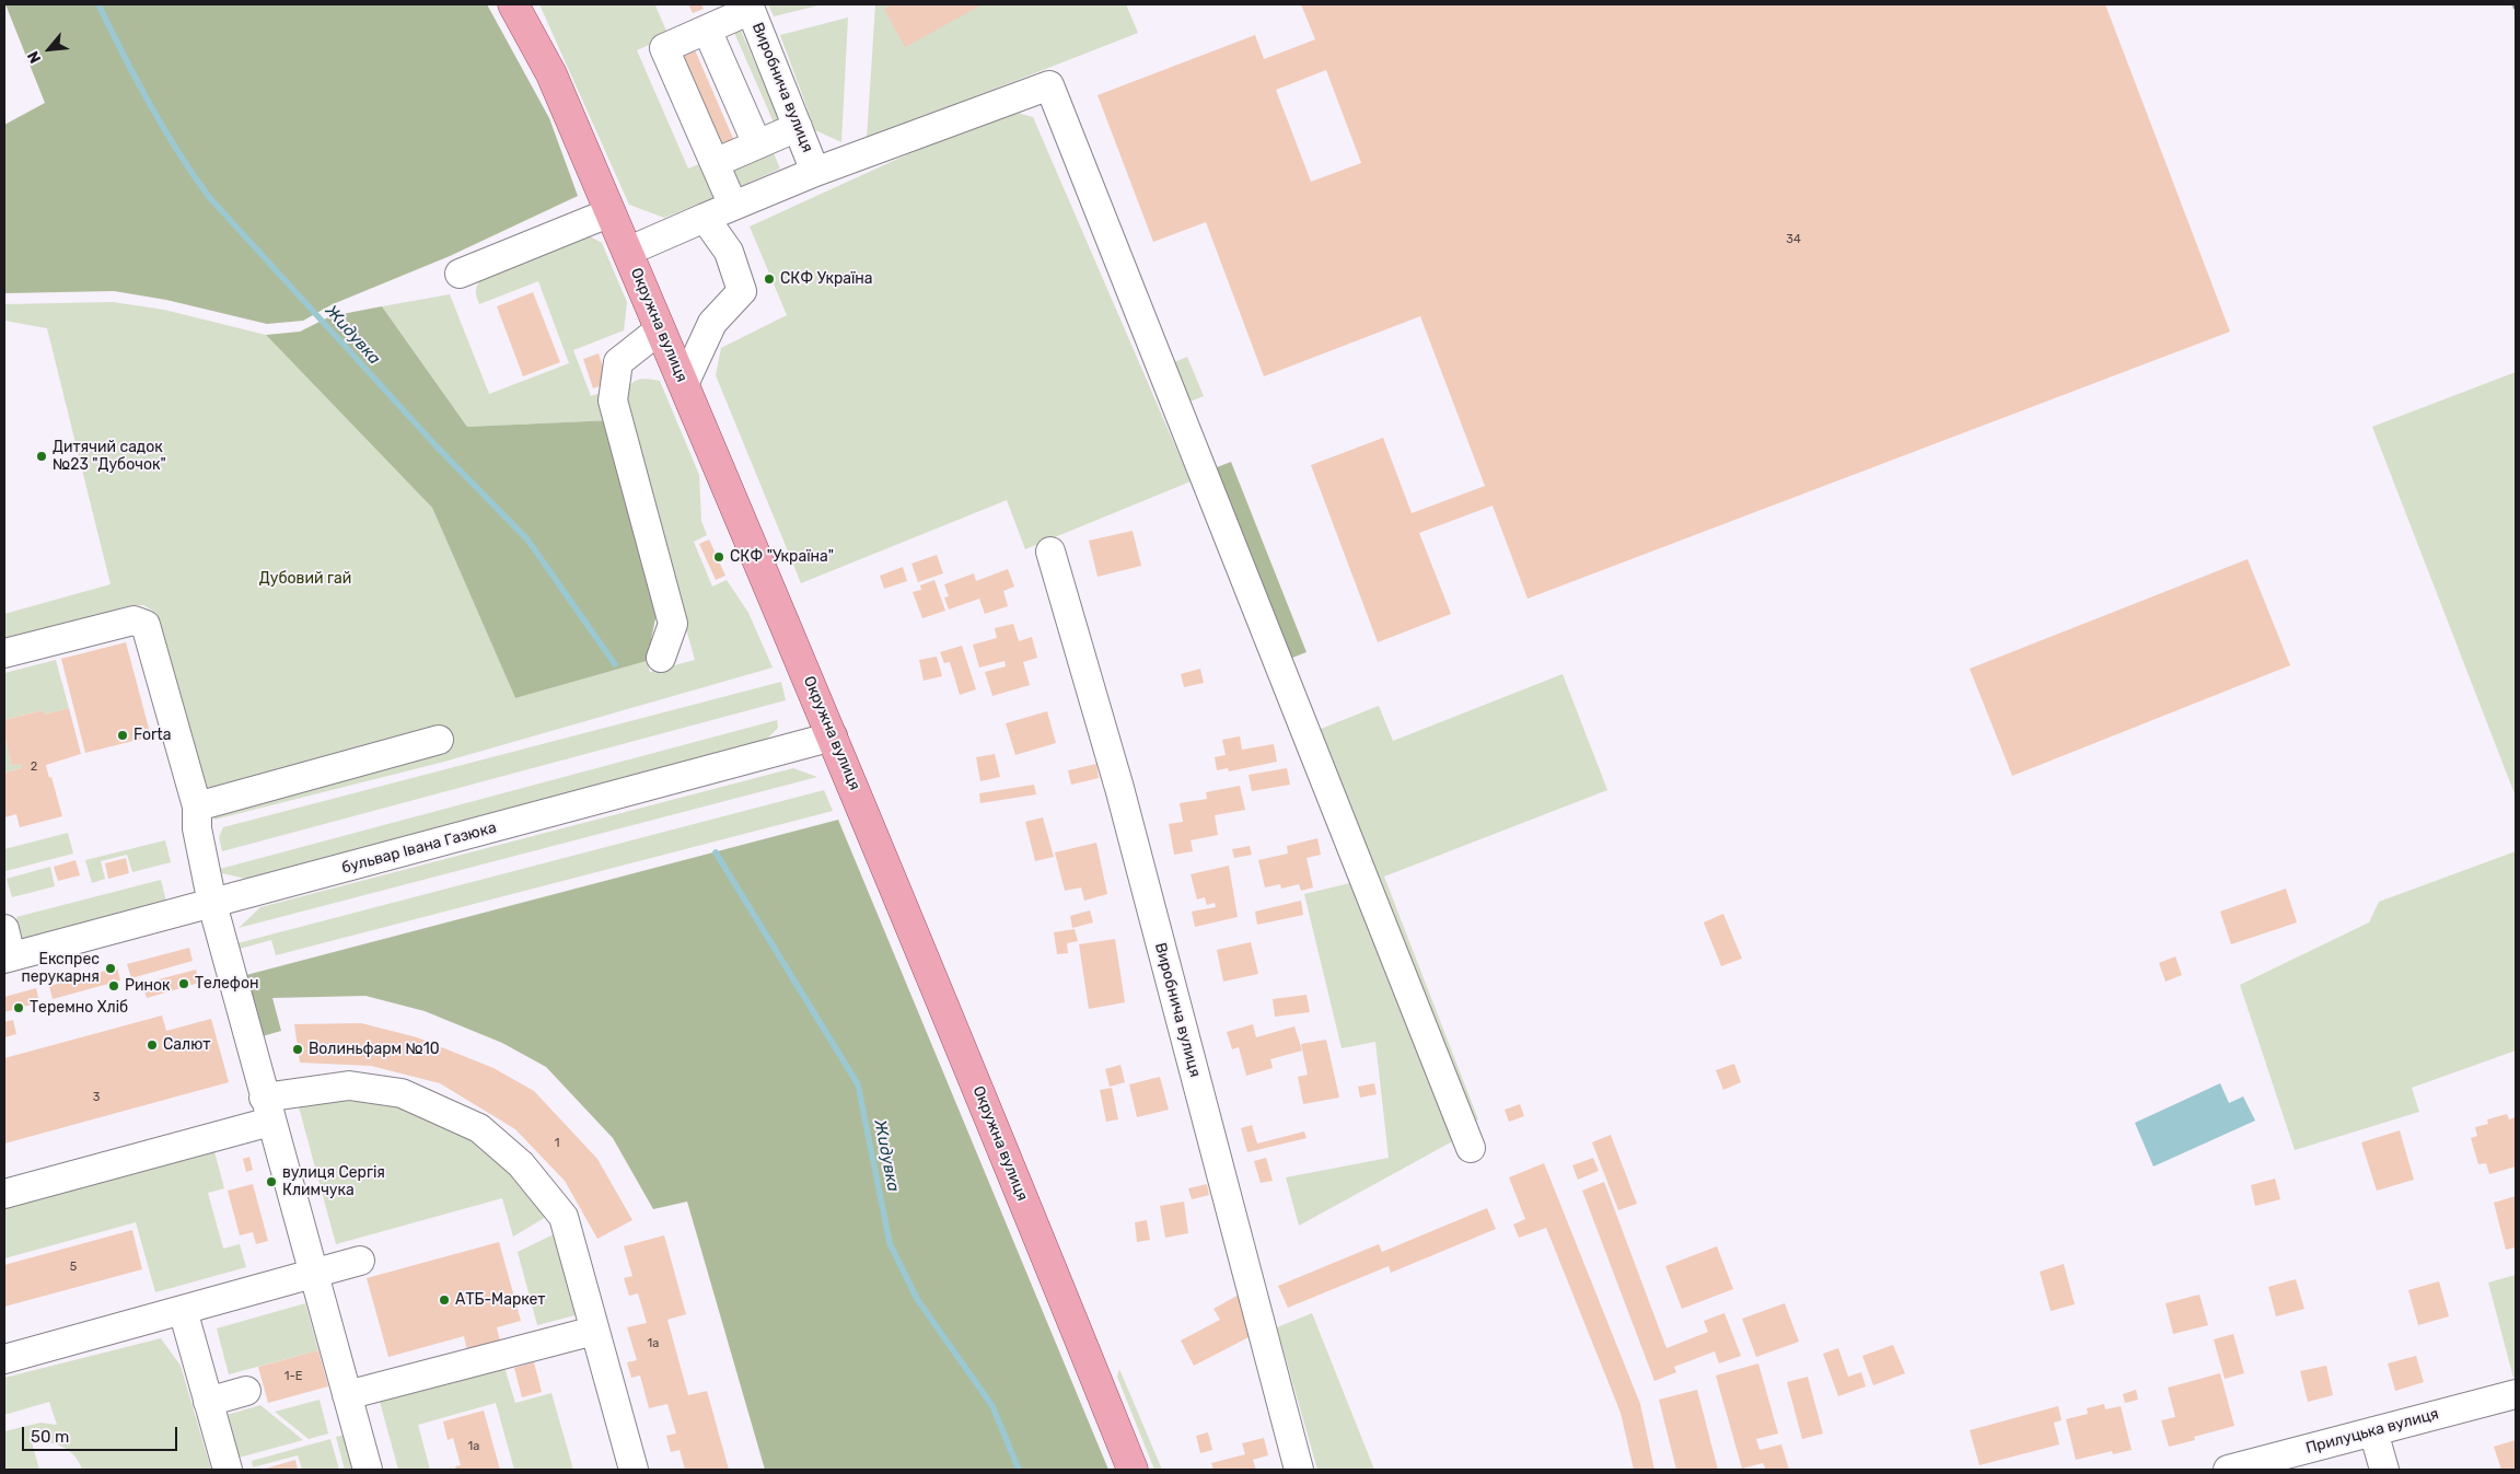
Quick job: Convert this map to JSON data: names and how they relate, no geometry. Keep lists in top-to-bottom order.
{
  "streets": {
    "main road": ["Окружна вулиця"],
    "street": ["Виробнича вулиця", "бульвар Івана Газюка", "Прилуцька вулиця"]
  },
  "crossings": [
    ["Окружна вулиця", "бульвар Івана Газюка"]
  ],
  "water": ["Жидувка"],
  "parks": ["Дубовий гай"],
  "places": [
    "СКФ Україна",
    "Дитячий садок №23 \"Дубочок\"",
    "СКФ \"Україна\"",
    "Forta",
    "Експрес перукарня",
    "Телефон",
    "Ринок",
    "Теремно Хліб",
    "Салют",
    "Волиньфарм №10",
    "вулиця Сергія Климчука",
    "АТБ-Маркет"
  ],
  "house_numbers": [
    "34",
    "2",
    "3",
    "1",
    "5",
    "1а",
    "1-Е",
    "1а"
  ],
  "scale_bar": "50 m",
  "north": "bottom left"
}
